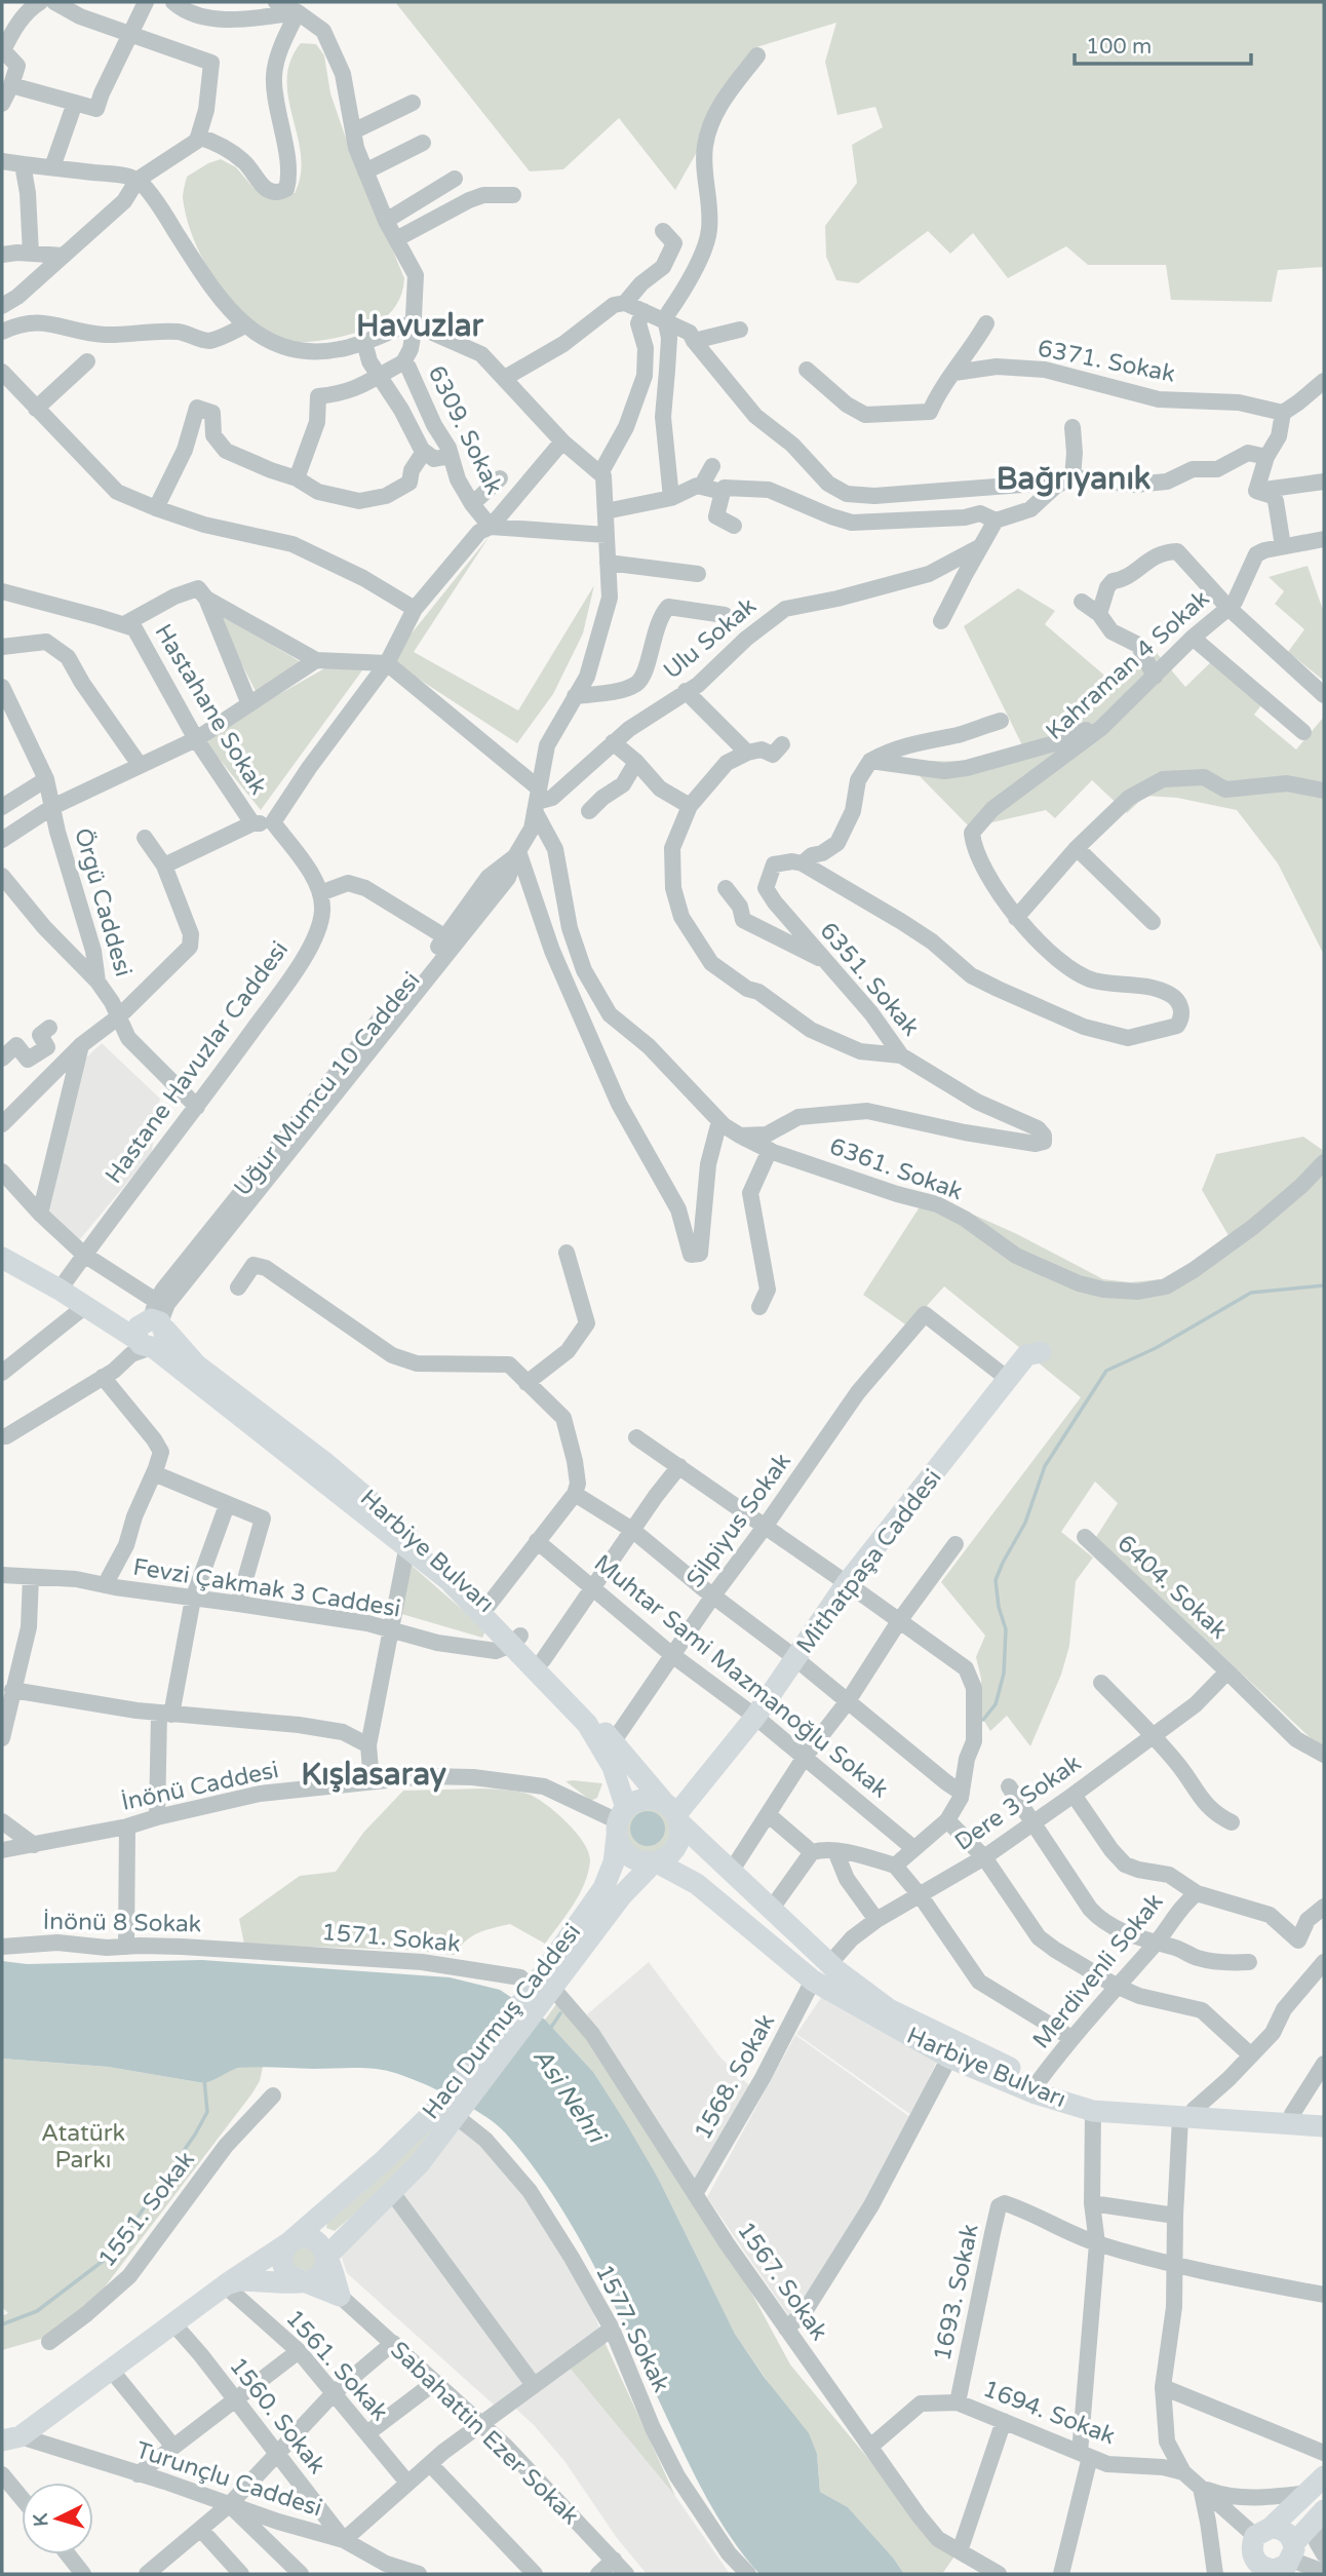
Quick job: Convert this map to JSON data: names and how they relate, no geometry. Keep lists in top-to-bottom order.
{
  "streets": {
    "main road": [
      "Harbiye Bulvarı",
      "Mithatpaşa Caddesi",
      "Hacı Durmuş Caddesi",
      "Sabahattin Ezer Sokak"
    ],
    "street": [
      "6371. Sokak",
      "6309. Sokak",
      "Ulu Sokak",
      "Kahraman 4 Sokak",
      "Hastahane Sokak",
      "Örgü Caddesi",
      "6351. Sokak",
      "Hastane Havuzlar Caddesi",
      "Uğur Mumcu 10 Caddesi",
      "6361. Sokak",
      "Silpiyus Sokak",
      "6404. Sokak",
      "Fevzi Çakmak 3 Caddesi",
      "Muhtar Sami Mazmanoğlu Sokak",
      "İnönü Caddesi",
      "Dere 3 Sokak",
      "İnönü 8 Sokak",
      "1571. Sokak",
      "Merdivenli Sokak",
      "1568. Sokak",
      "1551. Sokak",
      "1567. Sokak",
      "1693. Sokak",
      "1577. Sokak",
      "1561. Sokak",
      "1694. Sokak",
      "1560. Sokak",
      "Turunçlu Caddesi"
    ]
  },
  "crossings": [
    ["6309. Sokak", "Uğur Mumcu 10 Caddesi"],
    ["Ulu Sokak", "Uğur Mumcu 10 Caddesi"],
    ["Kahraman 4 Sokak", "6351. Sokak"],
    ["Örgü Caddesi", "Hastane Havuzlar Caddesi"],
    ["6351. Sokak", "6361. Sokak"],
    ["Hastane Havuzlar Caddesi", "Harbiye Bulvarı"],
    ["Uğur Mumcu 10 Caddesi", "Harbiye Bulvarı"],
    ["Silpiyus Sokak", "Harbiye Bulvarı"],
    ["Silpiyus Sokak", "Mithatpaşa Caddesi"],
    ["Silpiyus Sokak", "Muhtar Sami Mazmanoğlu Sokak"],
    ["Harbiye Bulvarı", "Mithatpaşa Caddesi"],
    ["Harbiye Bulvarı", "Fevzi Çakmak 3 Caddesi"],
    ["Harbiye Bulvarı", "İnönü Caddesi"],
    ["Harbiye Bulvarı", "Dere 3 Sokak"],
    ["Harbiye Bulvarı", "Merdivenli Sokak"],
    ["Harbiye Bulvarı", "Hacı Durmuş Caddesi"],
    ["Harbiye Bulvarı", "1568. Sokak"],
    ["Mithatpaşa Caddesi", "Muhtar Sami Mazmanoğlu Sokak"],
    ["Mithatpaşa Caddesi", "İnönü Caddesi"],
    ["Mithatpaşa Caddesi", "Hacı Durmuş Caddesi"],
    ["6404. Sokak", "Dere 3 Sokak"],
    ["İnönü Caddesi", "Hacı Durmuş Caddesi"],
    ["İnönü 8 Sokak", "1571. Sokak"],
    ["1571. Sokak", "Hacı Durmuş Caddesi"],
    ["1571. Sokak", "1567. Sokak"],
    ["Hacı Durmuş Caddesi", "1567. Sokak"],
    ["Hacı Durmuş Caddesi", "1577. Sokak"],
    ["Hacı Durmuş Caddesi", "1561. Sokak"],
    ["Hacı Durmuş Caddesi", "1560. Sokak"],
    ["Hacı Durmuş Caddesi", "Sabahattin Ezer Sokak"],
    ["Hacı Durmuş Caddesi", "Turunçlu Caddesi"],
    ["1568. Sokak", "1567. Sokak"],
    ["1567. Sokak", "1694. Sokak"],
    ["1693. Sokak", "1694. Sokak"],
    ["1560. Sokak", "Turunçlu Caddesi"]
  ],
  "districts": ["Havuzlar", "Bağrıyanık", "Kışlasaray"],
  "water": ["Asi Nehri"],
  "parks": ["Atatürk Parkı"],
  "scale_bar": "100 m",
  "north": "left"
}
